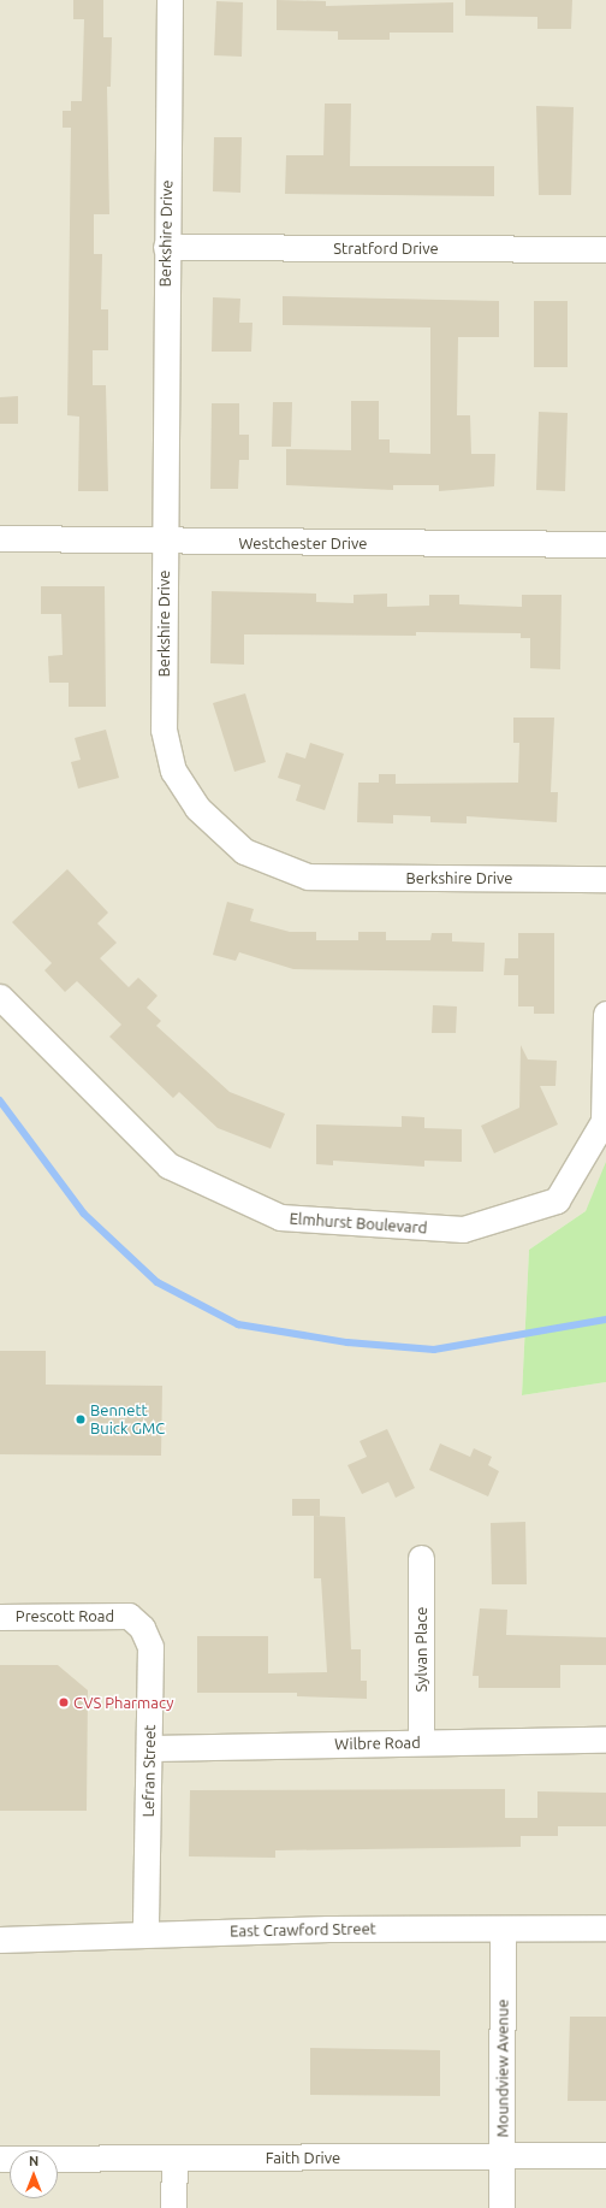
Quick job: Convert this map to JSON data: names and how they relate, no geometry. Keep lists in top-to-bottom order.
{
  "streets": {
    "street": [
      "Berkshire Drive",
      "Stratford Drive",
      "Westchester Drive",
      "Elmhurst Boulevard",
      "Prescott Road",
      "Sylvan Place",
      "Wilbre Road",
      "Lefran Street",
      "East Crawford Street",
      "Moundview Avenue",
      "Faith Drive"
    ]
  },
  "crossings": [
    ["Berkshire Drive", "Stratford Drive"],
    ["Berkshire Drive", "Westchester Drive"],
    ["Prescott Road", "Lefran Street"],
    ["Sylvan Place", "Wilbre Road"],
    ["Wilbre Road", "Lefran Street"],
    ["Lefran Street", "East Crawford Street"],
    ["East Crawford Street", "Moundview Avenue"],
    ["Moundview Avenue", "Faith Drive"]
  ],
  "places": ["Bennett Buick GMC", "CVS Pharmacy"],
  "north": "top"
}
